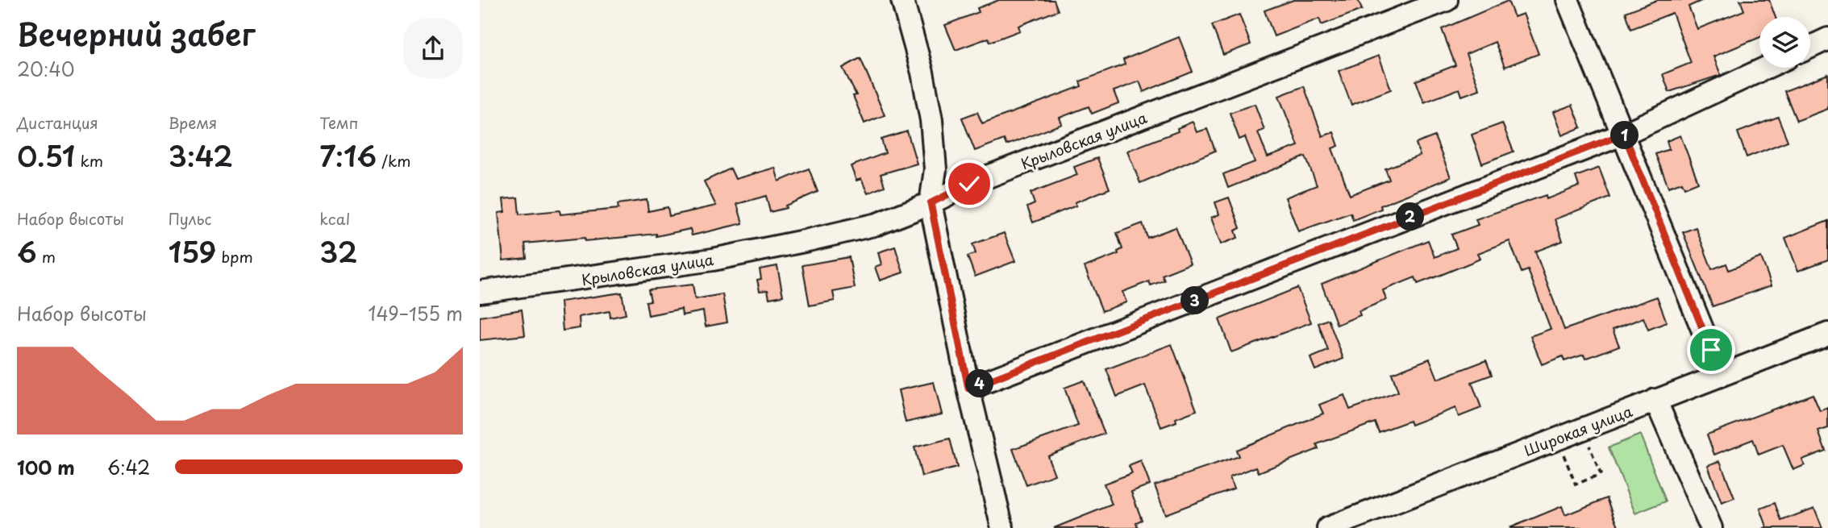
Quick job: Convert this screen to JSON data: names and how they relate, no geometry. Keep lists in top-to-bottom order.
{
  "streets": {
    "street": ["Крыловская улица", "Широкая улица"]
  },
  "page": {
    "heading": ["Вечерний забег", "20:40"],
    "stats": [
      ["Дистанция", "0.51 km"],
      ["Время", "3:42"],
      ["Темп", "7:16 /km"],
      ["Набор высоты", "6 m"],
      ["Пульс", "159 bpm"],
      ["kcal", "32"]
    ],
    "pins": [
      "1",
      "2",
      "3",
      "4"
    ],
    "chart": ["Набор высоты", "149–155 m"],
    "list": [
      {
        "name": "100 m",
        "note": "6:42"
      }
    ]
  }
}
